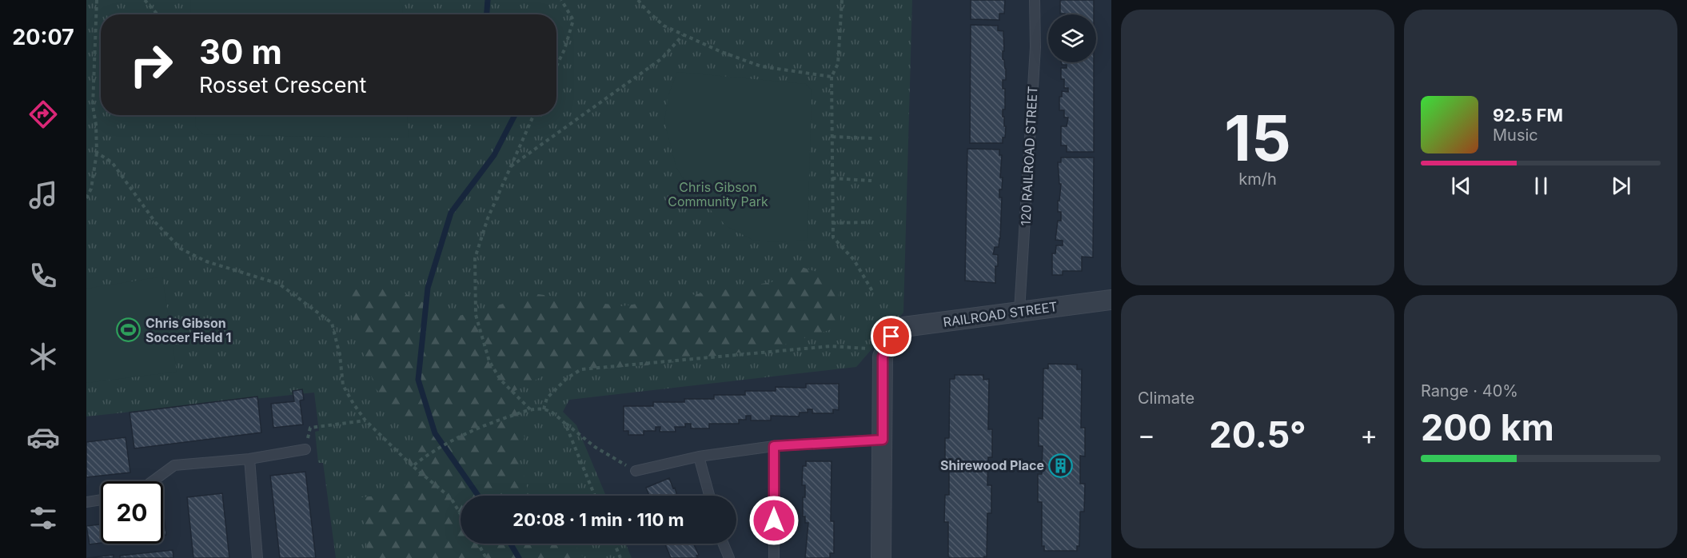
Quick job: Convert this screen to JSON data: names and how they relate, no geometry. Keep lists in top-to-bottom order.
{
  "streets": {
    "street": ["RAILROAD STREET"],
    "lane": ["120 RAILROAD STREET"]
  },
  "crossings": [
    ["120 RAILROAD STREET", "RAILROAD STREET"]
  ],
  "parks": ["Chris Gibson Community Park"],
  "places": {
    "sports": ["Chris Gibson Soccer Field 1"],
    "building": ["Shirewood Place"]
  },
  "page": {
    "tabs": "20:07",
    "tile": [
      ["15", "km/h"],
      "Climate",
      ["Range · 40%", "200 km"]
    ],
    "turn": ["30 m", "Rosset Crescent"],
    "song": ["92.5 FM", "Music"],
    "heat": ["−", "20.5°", "+"],
    "limit": "20",
    "trip": "20:08 · 1 min · 110 m"
  }
}
